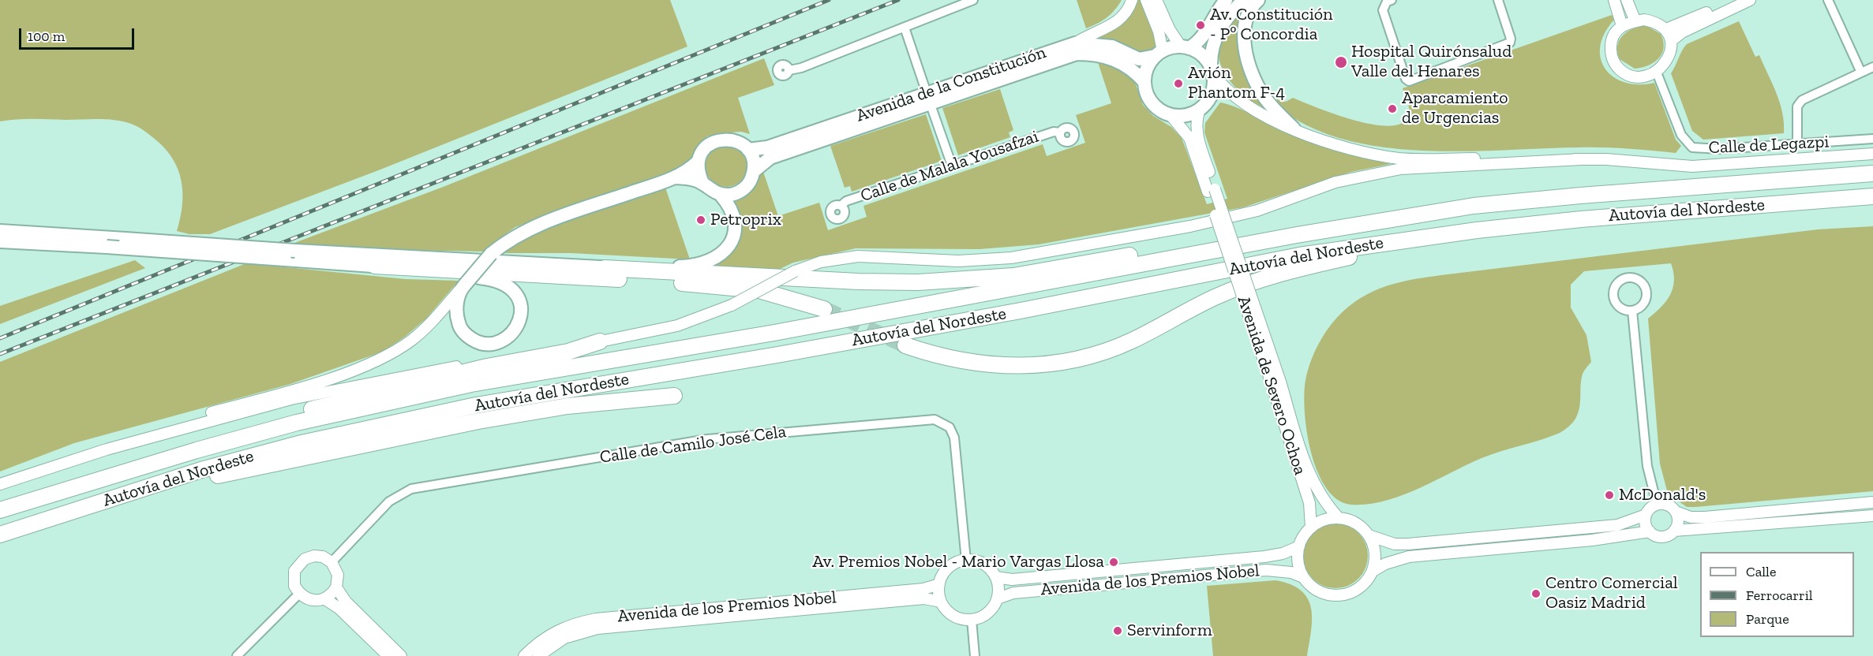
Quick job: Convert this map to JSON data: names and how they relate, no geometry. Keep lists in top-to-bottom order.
{
  "streets": {
    "highway": ["Autovía del Nordeste"],
    "main road": ["Avenida de la Constitución"],
    "street": [
      "Calle de Legazpi",
      "Calle de Malala Yousafzai",
      "Avenida de Severo Ochoa",
      "Calle de Camilo José Cela",
      "Avenida de los Premios Nobel"
    ]
  },
  "crossings": [
    ["Avenida de la Constitución", "Avenida de Severo Ochoa"],
    ["Avenida de Severo Ochoa", "Avenida de los Premios Nobel"],
    ["Calle de Camilo José Cela", "Avenida de los Premios Nobel"]
  ],
  "places": [
    "Av. Constitución - Pº Concordia",
    "Hospital Quirónsalud Valle del Henares",
    "Avión Phantom F-4",
    "Aparcamiento de Urgencias",
    "Petroprix",
    "McDonald's",
    "Av. Premios Nobel - Mario Vargas Llosa",
    "Centro Comercial Oasiz Madrid",
    "Servinform"
  ],
  "legend": ["Calle", "Ferrocarril", "Parque"],
  "scale_bar": "100 m"
}
